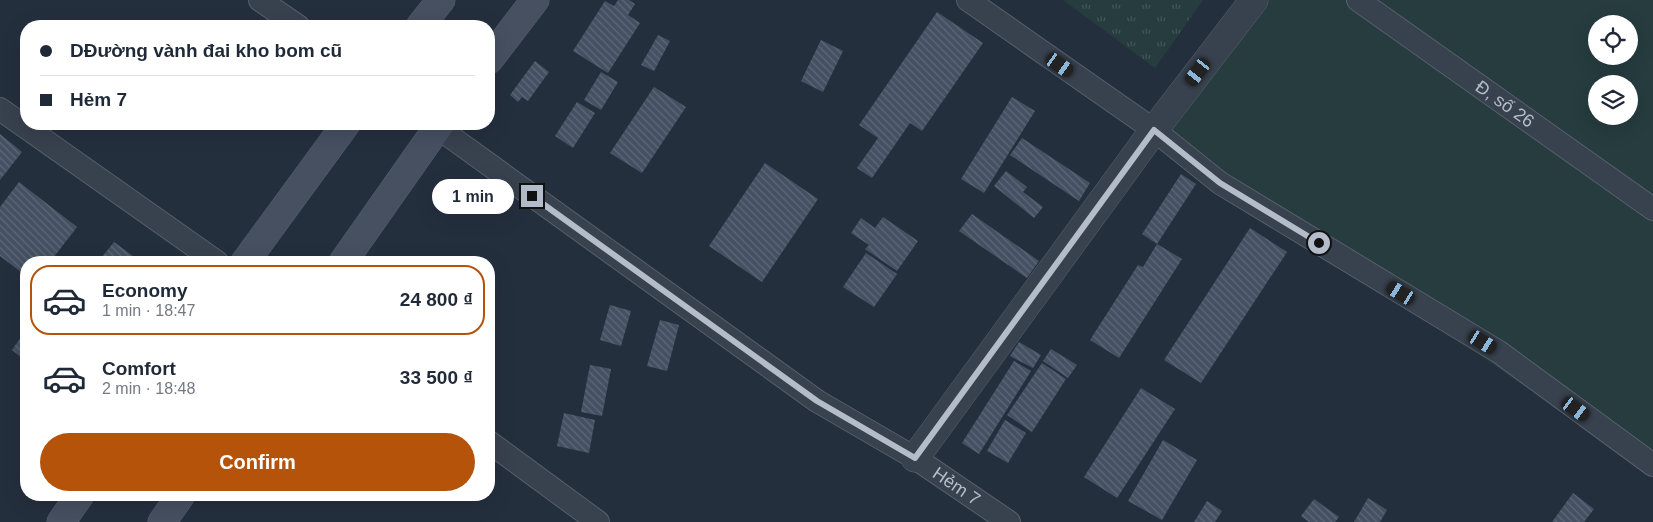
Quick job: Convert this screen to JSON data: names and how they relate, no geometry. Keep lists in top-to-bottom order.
{
  "streets": {
    "street": ["Đ, số 26", "Hẻm 7"]
  },
  "page": {
    "banner": ["DĐường vành đai kho bom cũ", "Hẻm 7"],
    "bubble": "1 min",
    "list": [
      {
        "name": "Economy",
        "note": "1 min · 18:47",
        "value": "24 800 ₫"
      },
      {
        "name": "Comfort",
        "note": "2 min · 18:48",
        "value": "33 500 ₫"
      }
    ],
    "buttons": "Confirm"
  }
}
